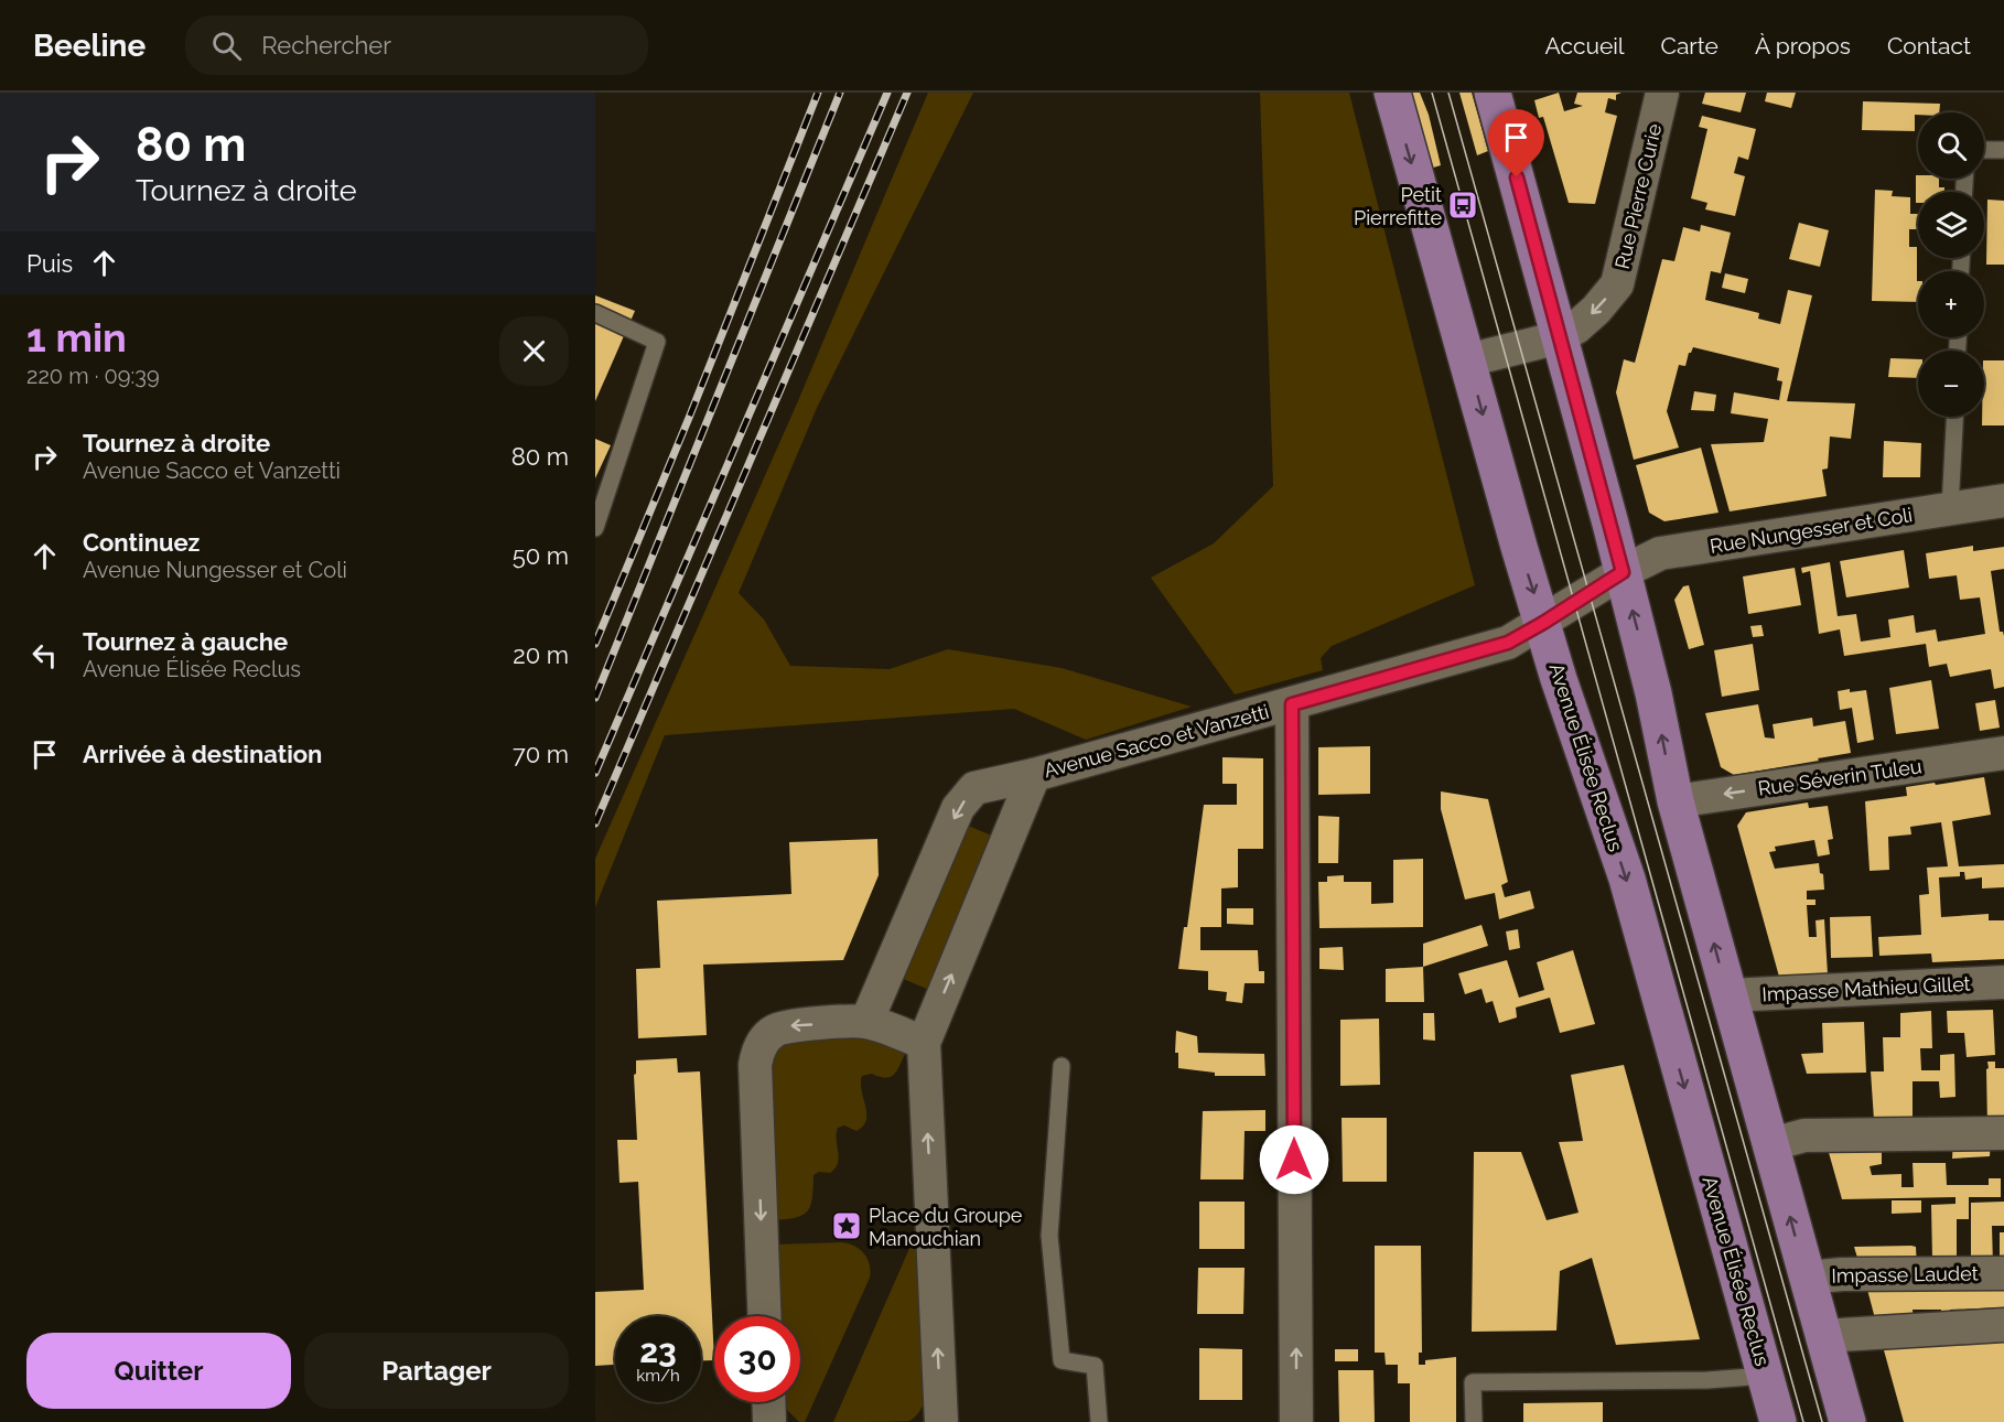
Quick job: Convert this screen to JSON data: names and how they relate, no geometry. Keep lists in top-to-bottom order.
{
  "streets": {
    "main road": ["Avenue Élisée Reclus"],
    "street": [
      "Rue Pierre Curie",
      "Rue Nungesser et Coli",
      "Avenue Sacco et Vanzetti",
      "Rue Séverin Tuleu",
      "Impasse Mathieu Gillet",
      "Impasse Laudet"
    ]
  },
  "crossings": [
    ["Rue Pierre Curie", "Avenue Élisée Reclus"],
    ["Rue Nungesser et Coli", "Avenue Sacco et Vanzetti"],
    ["Rue Nungesser et Coli", "Avenue Élisée Reclus"],
    ["Avenue Sacco et Vanzetti", "Avenue Élisée Reclus"]
  ],
  "one_way": ["Rue Pierre Curie", "Rue Séverin Tuleu"],
  "places": {
    "bus stop": ["Petit Pierrefitte"],
    "place": ["Place du Groupe Manouchian"]
  },
  "page": {
    "header": "Beeline",
    "search": "Rechercher",
    "nav": [
      "Accueil",
      "Carte",
      "À propos",
      "Contact"
    ],
    "turn": ["80 m", "Tournez à droite"],
    "map_buttons": ["+", "−"],
    "then": "Puis",
    "heading": ["1 min", "220 m · 09:39"],
    "list": [
      {
        "name": "Tournez à droite",
        "note": "Avenue Sacco et Vanzetti",
        "value": "80 m"
      },
      {
        "name": "Continuez",
        "note": "Avenue Nungesser et Coli",
        "value": "50 m"
      },
      {
        "name": "Tournez à gauche",
        "note": "Avenue Élisée Reclus",
        "value": "20 m"
      },
      {
        "name": "Arrivée à destination",
        "value": "70 m"
      }
    ],
    "speed": "23 km/h",
    "limit": "30",
    "buttons": ["Quitter", "Partager"]
  }
}
